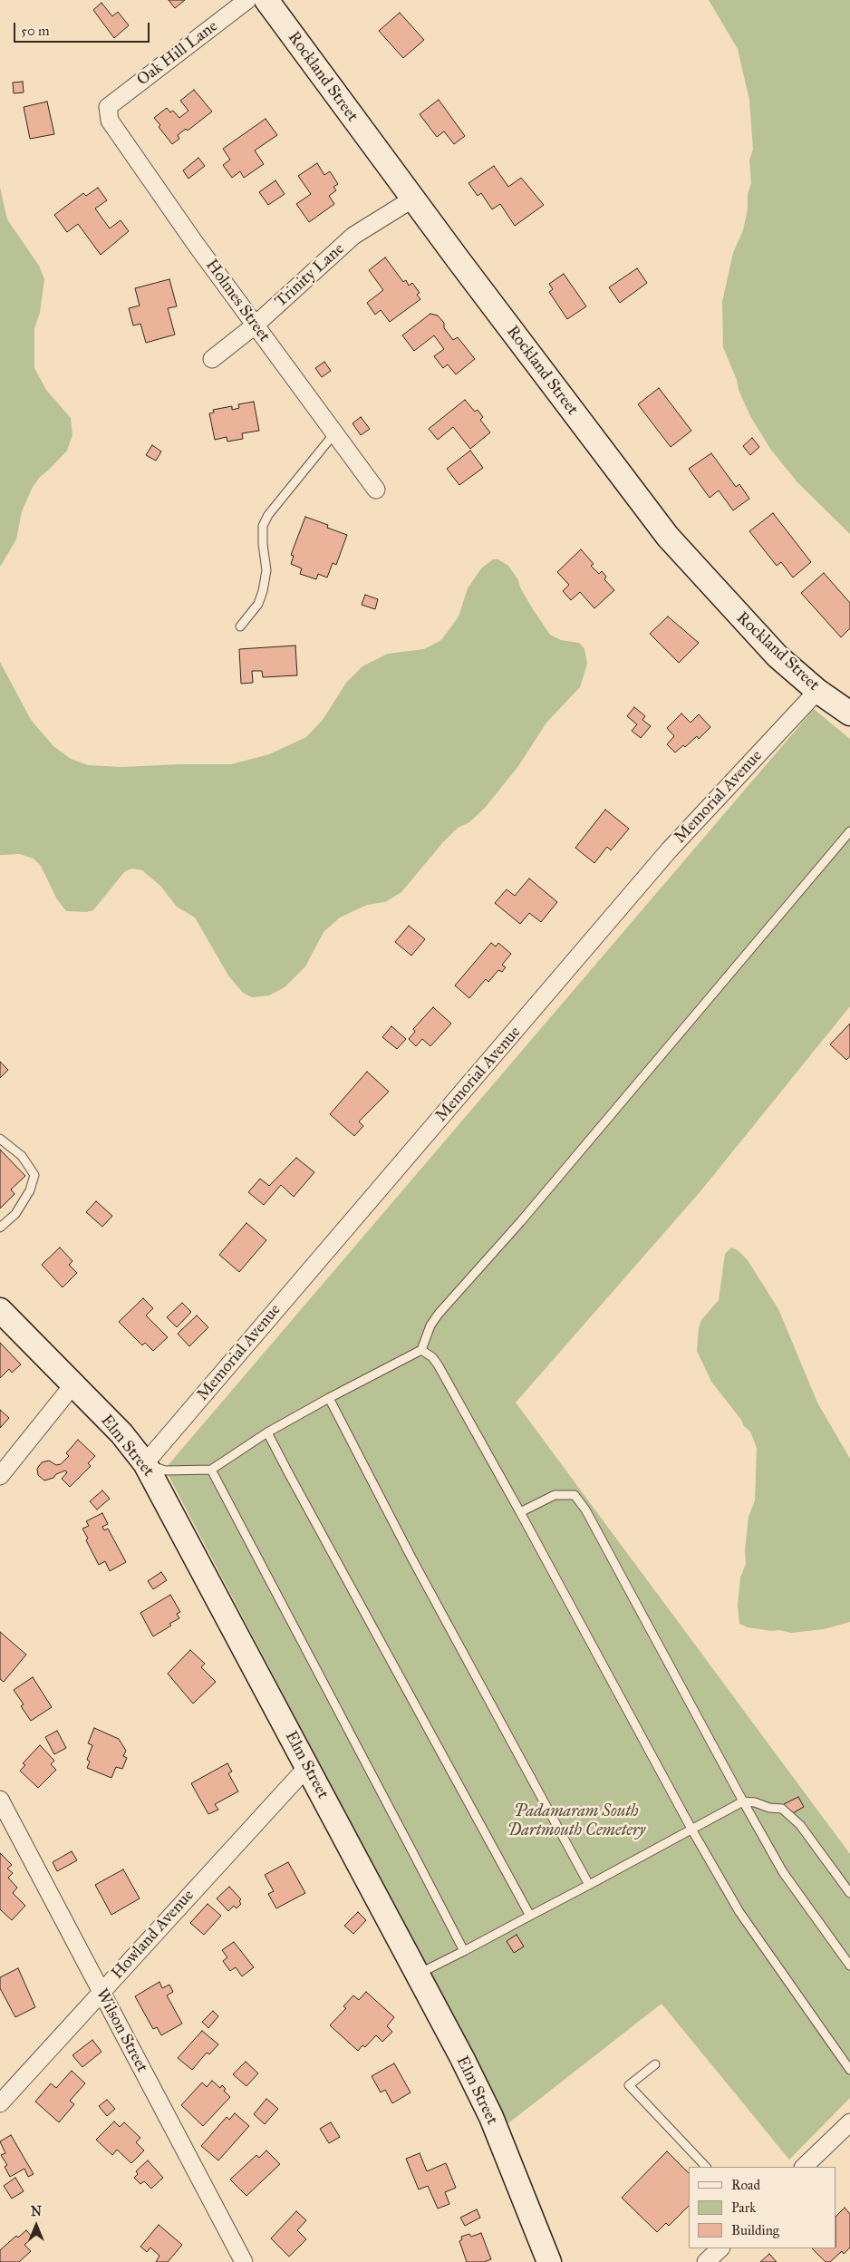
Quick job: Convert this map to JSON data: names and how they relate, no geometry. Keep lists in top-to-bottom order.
{
  "streets": {
    "street": [
      "Oak Hill Lane",
      "Rockland Street",
      "Trinity Lane",
      "Holmes Street",
      "Memorial Avenue",
      "Elm Street",
      "Howland Avenue",
      "Wilson Street"
    ]
  },
  "crossings": [
    ["Oak Hill Lane", "Holmes Street"],
    ["Rockland Street", "Trinity Lane"],
    ["Rockland Street", "Memorial Avenue"],
    ["Trinity Lane", "Holmes Street"],
    ["Memorial Avenue", "Elm Street"],
    ["Elm Street", "Howland Avenue"],
    ["Howland Avenue", "Wilson Street"]
  ],
  "parks": ["Padamaram South Dartmouth Cemetery"],
  "legend": ["Road", "Park", "Building"],
  "scale_bar": "50 m",
  "north": "top"
}
